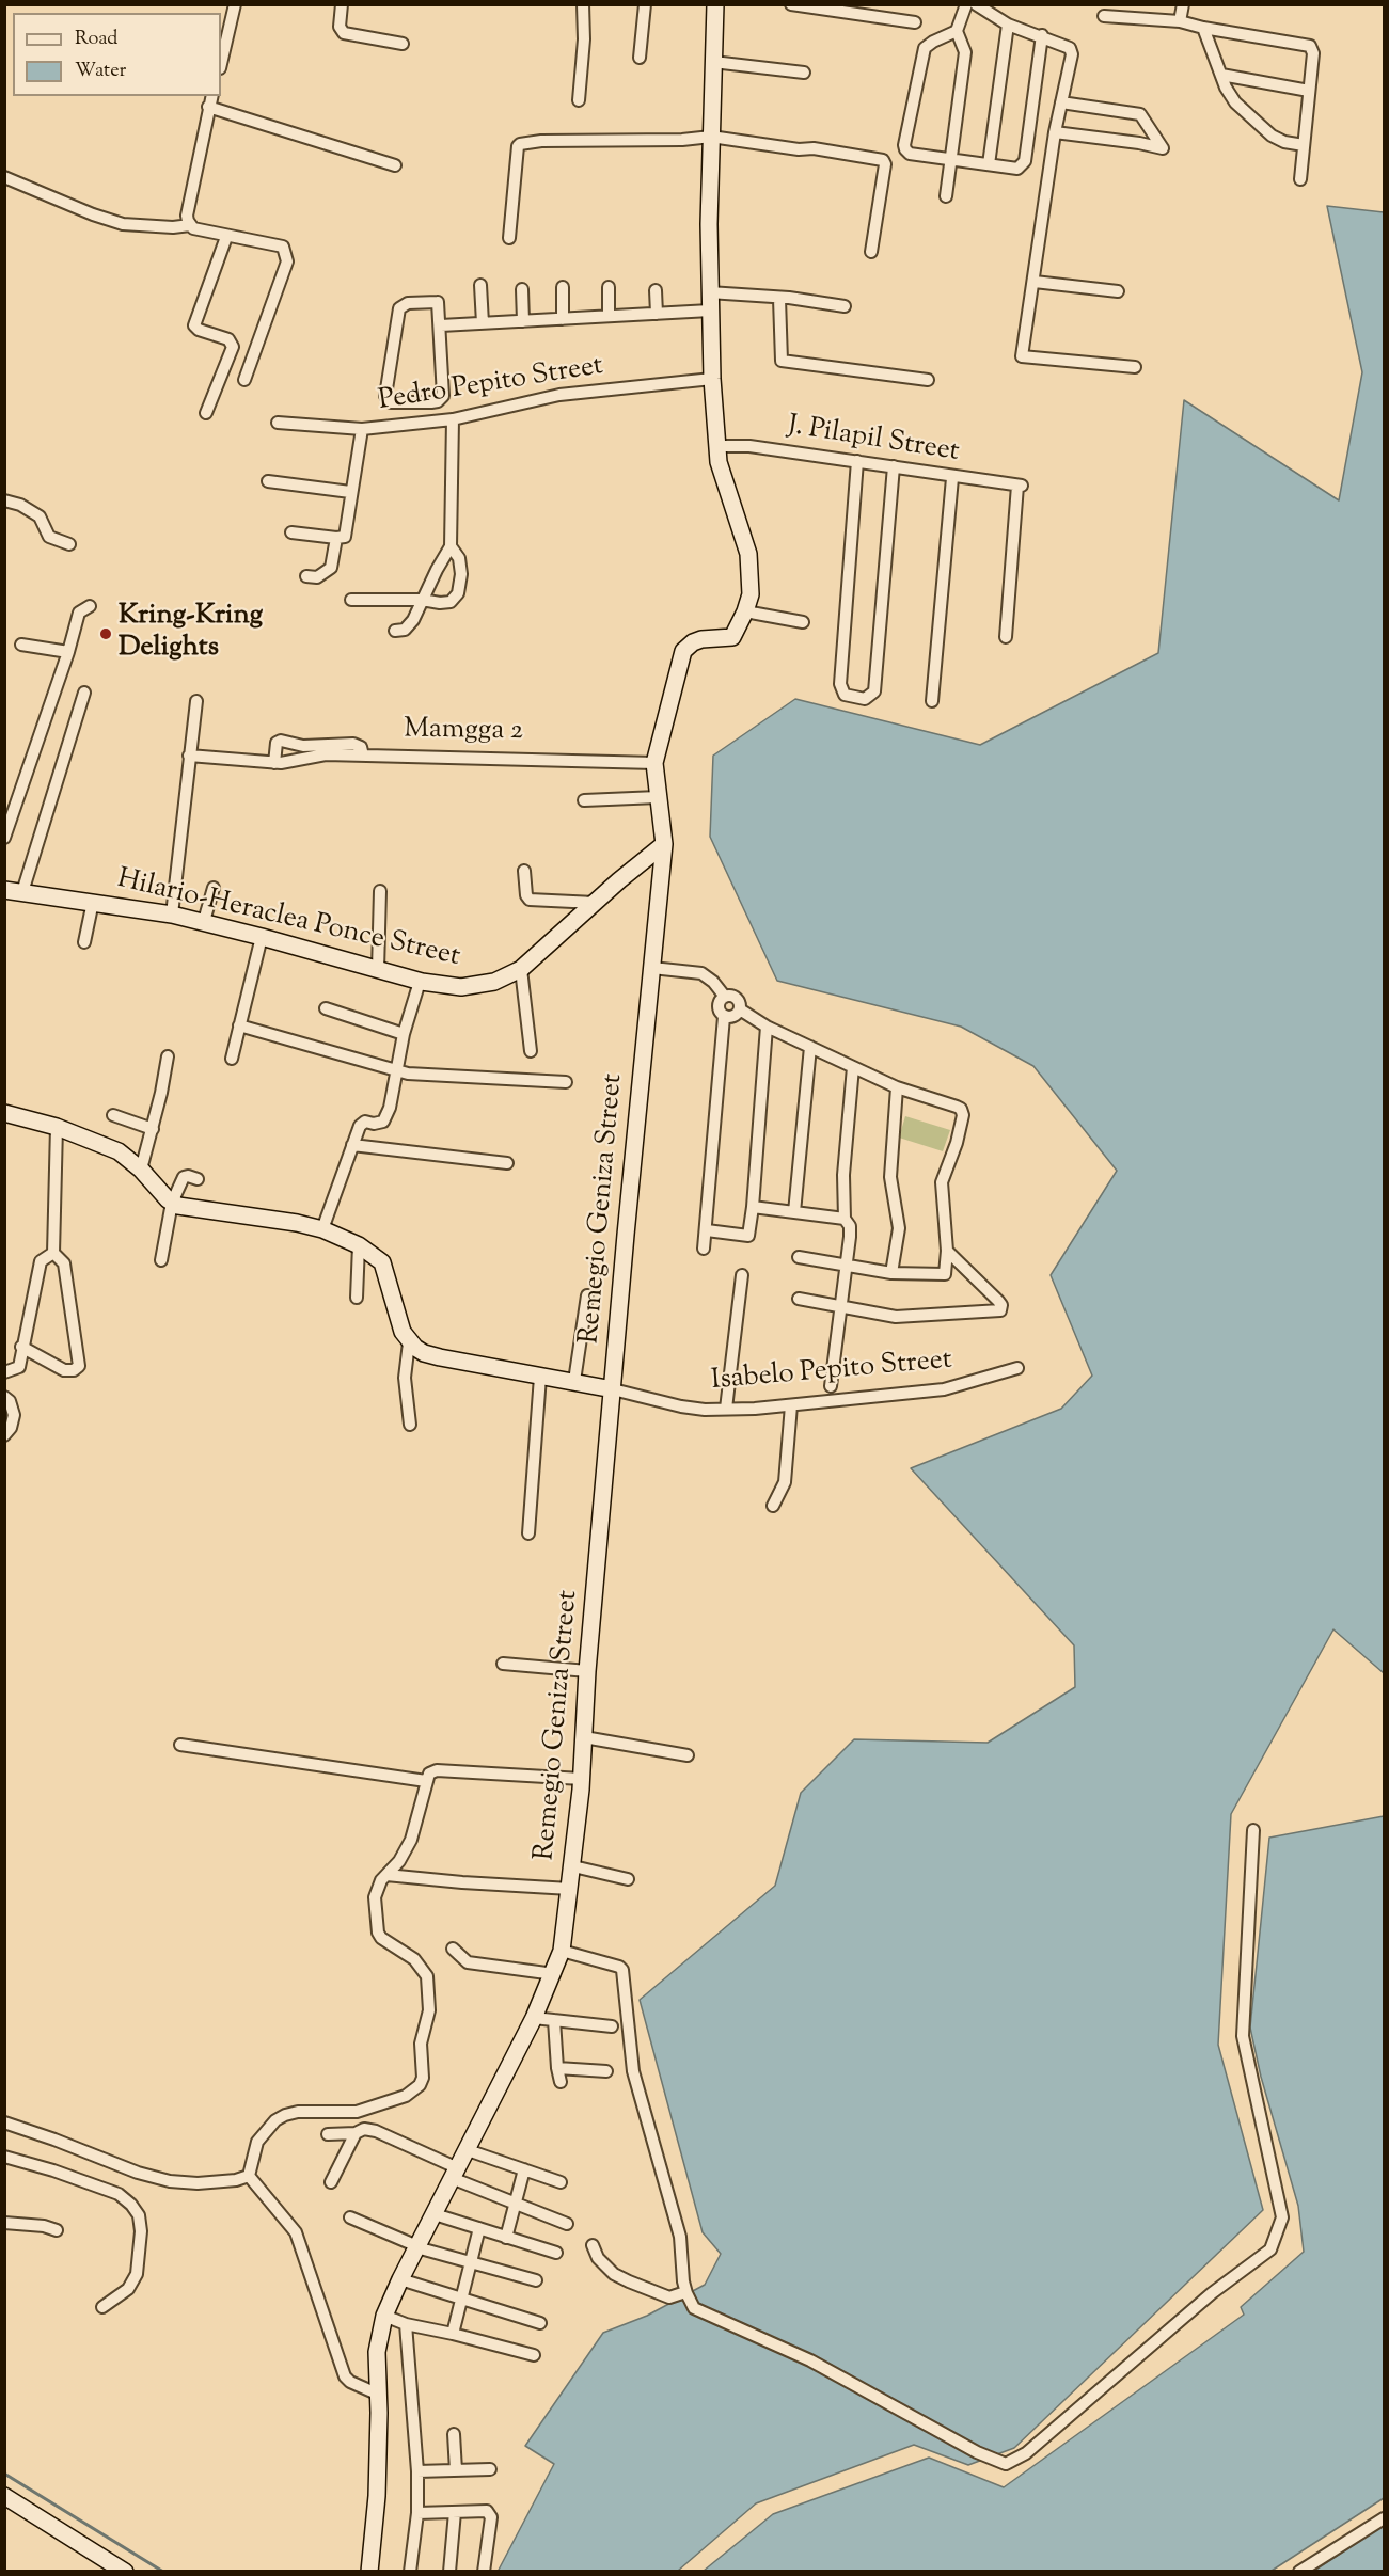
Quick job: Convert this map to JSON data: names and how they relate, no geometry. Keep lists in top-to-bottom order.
{
  "streets": {
    "street": [
      "Pedro Pepito Street",
      "J. Pilapil Street",
      "Mamgga 2",
      "Hilario-Heraclea Ponce Street",
      "Remegio Geniza Street",
      "Isabelo Pepito Street"
    ]
  },
  "crossings": [
    ["Hilario-Heraclea Ponce Street", "Remegio Geniza Street"],
    ["Remegio Geniza Street", "Isabelo Pepito Street"]
  ],
  "places": ["Kring-Kring Delights"],
  "legend": ["Road", "Water"]
}
